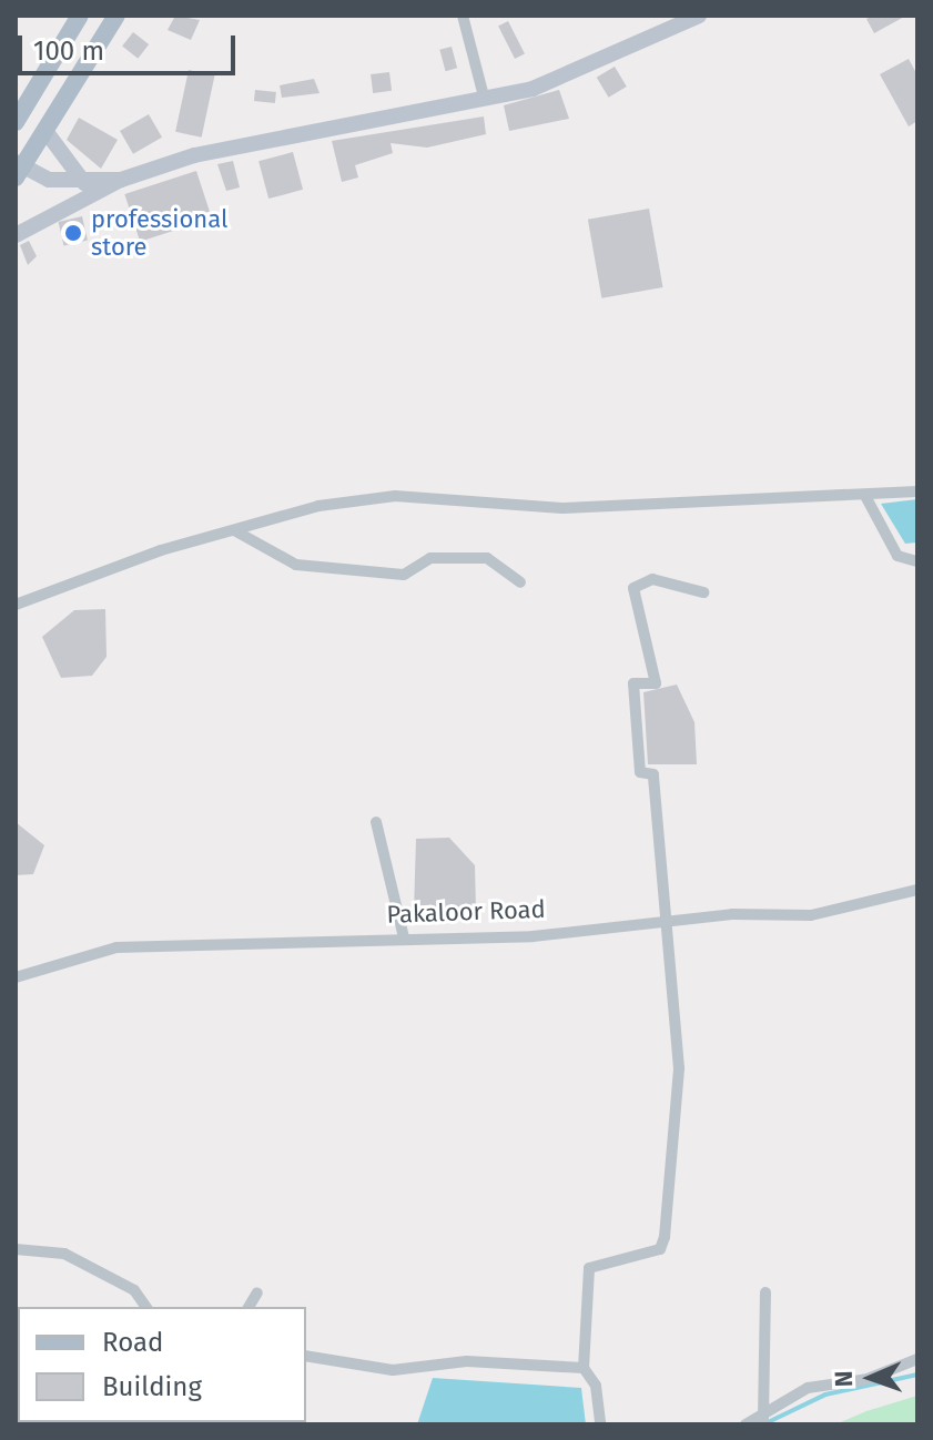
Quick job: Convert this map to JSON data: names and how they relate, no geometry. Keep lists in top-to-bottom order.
{
  "streets": {
    "street": ["Pakaloor Road"]
  },
  "places": ["professional store"],
  "legend": ["Road", "Building"],
  "scale_bar": "100 m",
  "north": "left"
}
